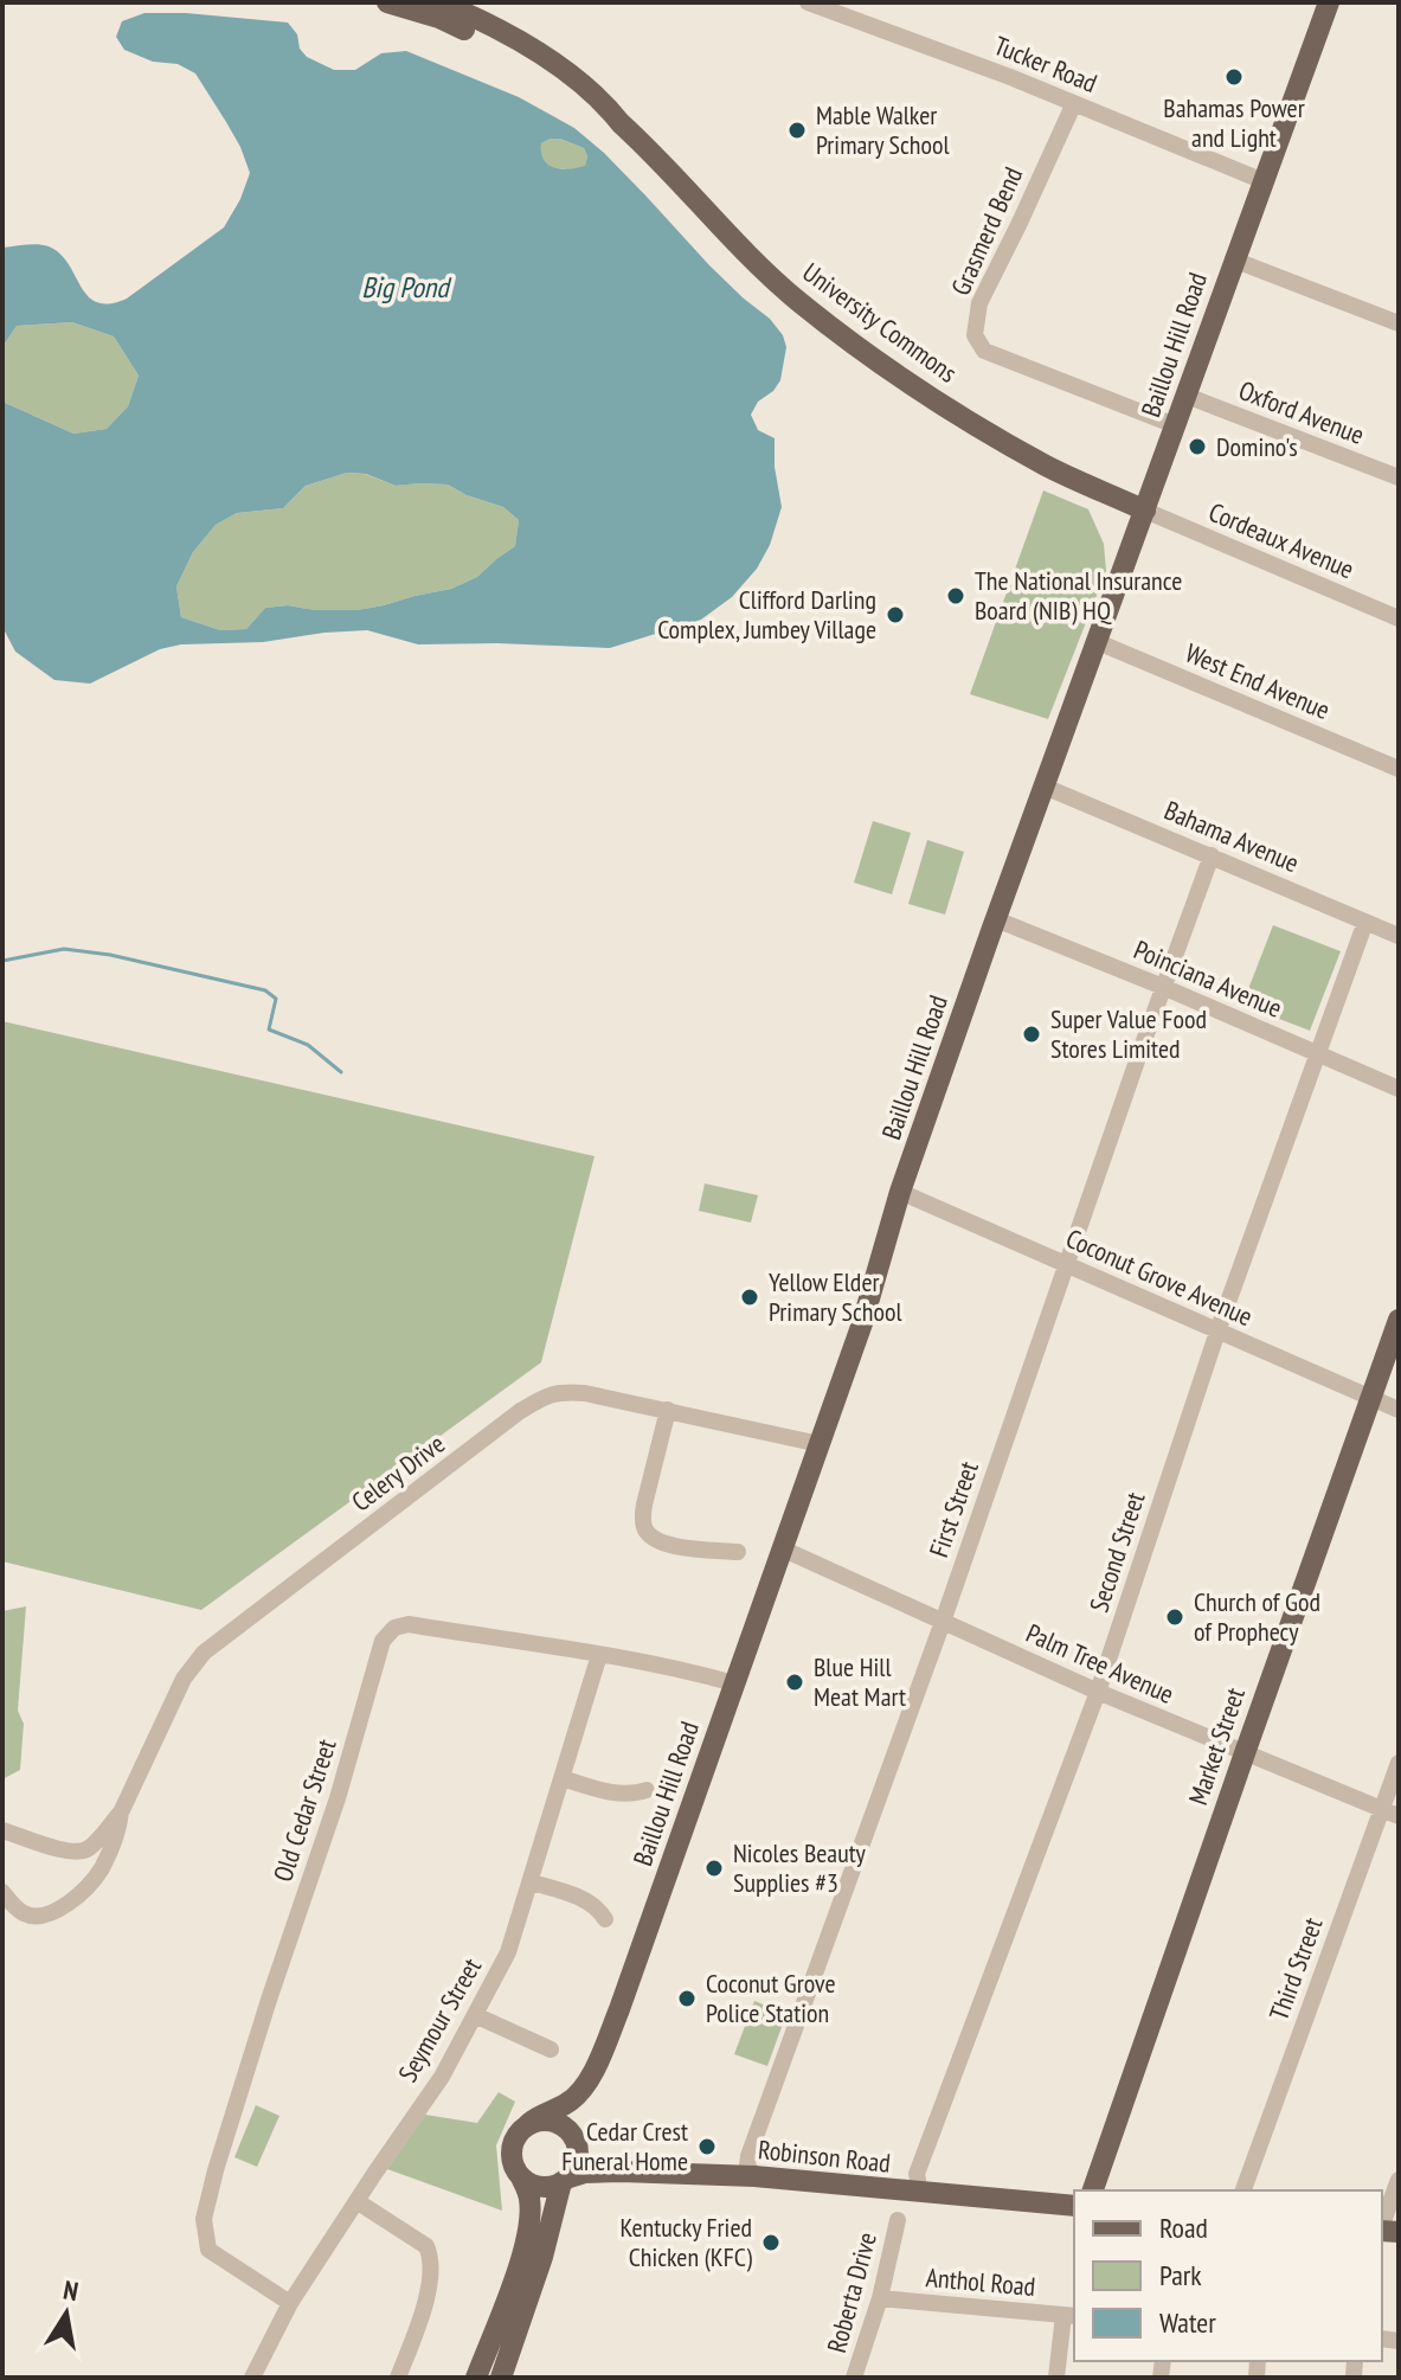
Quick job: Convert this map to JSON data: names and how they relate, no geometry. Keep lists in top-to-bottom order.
{
  "streets": {
    "main road": [
      "University Commons",
      "Baillou Hill Road",
      "Market Street",
      "Robinson Road"
    ],
    "street": [
      "Tucker Road",
      "Grasmerd Bend",
      "Oxford Avenue",
      "Cordeaux Avenue",
      "West End Avenue",
      "Bahama Avenue",
      "Poinciana Avenue",
      "Coconut Grove Avenue",
      "Celery Drive",
      "First Street",
      "Second Street",
      "Palm Tree Avenue",
      "Old Cedar Street",
      "Third Street",
      "Seymour Street",
      "Anthol Road",
      "Roberta Drive"
    ]
  },
  "crossings": [
    ["Tucker Road", "Grasmerd Bend"],
    ["Tucker Road", "Baillou Hill Road"],
    ["Grasmerd Bend", "Baillou Hill Road"],
    ["University Commons", "Baillou Hill Road"],
    ["University Commons", "Cordeaux Avenue"],
    ["Baillou Hill Road", "Oxford Avenue"],
    ["Baillou Hill Road", "Cordeaux Avenue"],
    ["Baillou Hill Road", "West End Avenue"],
    ["Baillou Hill Road", "Bahama Avenue"],
    ["Baillou Hill Road", "Poinciana Avenue"],
    ["Baillou Hill Road", "Coconut Grove Avenue"],
    ["Baillou Hill Road", "Celery Drive"],
    ["Baillou Hill Road", "Palm Tree Avenue"],
    ["Baillou Hill Road", "Old Cedar Street"],
    ["Baillou Hill Road", "Robinson Road"],
    ["Bahama Avenue", "First Street"],
    ["Bahama Avenue", "Second Street"],
    ["Poinciana Avenue", "First Street"],
    ["Poinciana Avenue", "Second Street"],
    ["Coconut Grove Avenue", "First Street"],
    ["Coconut Grove Avenue", "Second Street"],
    ["Coconut Grove Avenue", "Market Street"],
    ["First Street", "Palm Tree Avenue"],
    ["First Street", "Robinson Road"],
    ["Second Street", "Palm Tree Avenue"],
    ["Second Street", "Robinson Road"],
    ["Palm Tree Avenue", "Market Street"],
    ["Palm Tree Avenue", "Third Street"],
    ["Old Cedar Street", "Seymour Street"],
    ["Anthol Road", "Roberta Drive"]
  ],
  "water": ["Big Pond"],
  "places": [
    "Bahamas Power and Light",
    "Mable Walker Primary School",
    "Domino's",
    "The National Insurance Board (NIB) HQ",
    "Clifford Darling Complex, Jumbey Village",
    "Super Value Food Stores Limited",
    "Yellow Elder Primary School",
    "Church of God of Prophecy",
    "Blue Hill Meat Mart",
    "Nicoles Beauty Supplies #3",
    "Coconut Grove Police Station",
    "Cedar Crest Funeral Home",
    "Kentucky Fried Chicken (KFC)"
  ],
  "legend": ["Road", "Park", "Water"],
  "north": "top"
}
